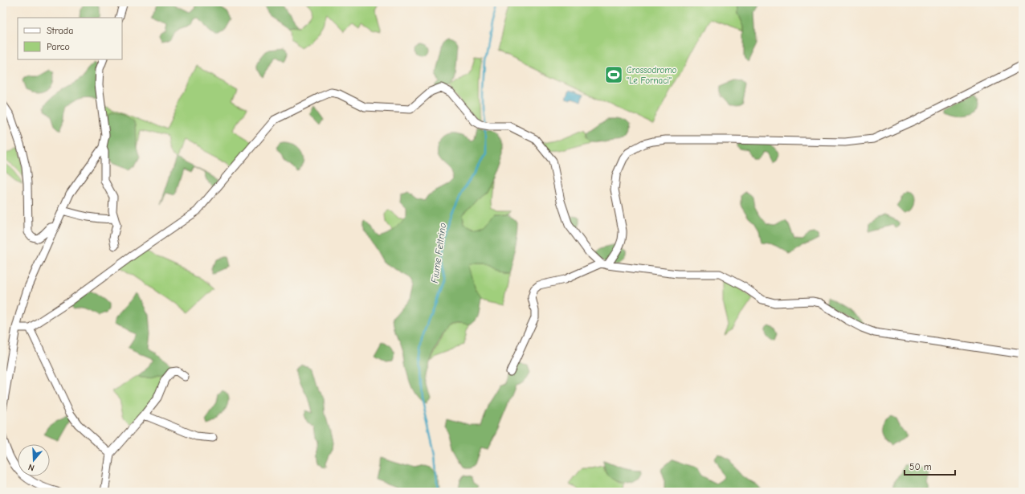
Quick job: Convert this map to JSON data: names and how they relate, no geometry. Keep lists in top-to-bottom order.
{
  "water": ["Fiume Feltrino"],
  "places": {
    "sports": ["Crossodromo \"Le Fornaci\""]
  },
  "legend": ["Strada", "Parco"],
  "scale_bar": "50 m",
  "north": "bottom"
}
